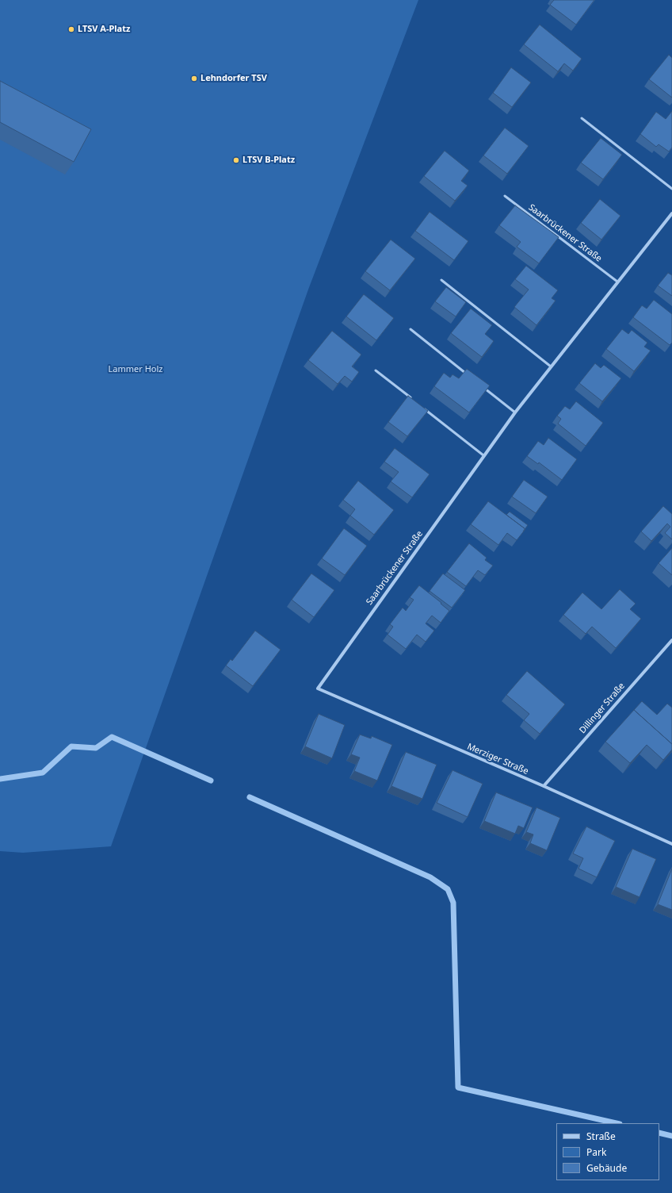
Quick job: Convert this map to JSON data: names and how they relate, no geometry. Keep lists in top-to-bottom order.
{
  "streets": {
    "street": ["Saarbrückener Straße", "Dillinger Straße", "Merziger Straße"]
  },
  "crossings": [
    ["Saarbrückener Straße", "Merziger Straße"],
    ["Dillinger Straße", "Merziger Straße"]
  ],
  "parks": ["Lammer Holz"],
  "places": ["LTSV A-Platz", "Lehndorfer TSV", "LTSV B-Platz"],
  "legend": ["Straße", "Park", "Gebäude"]
}
